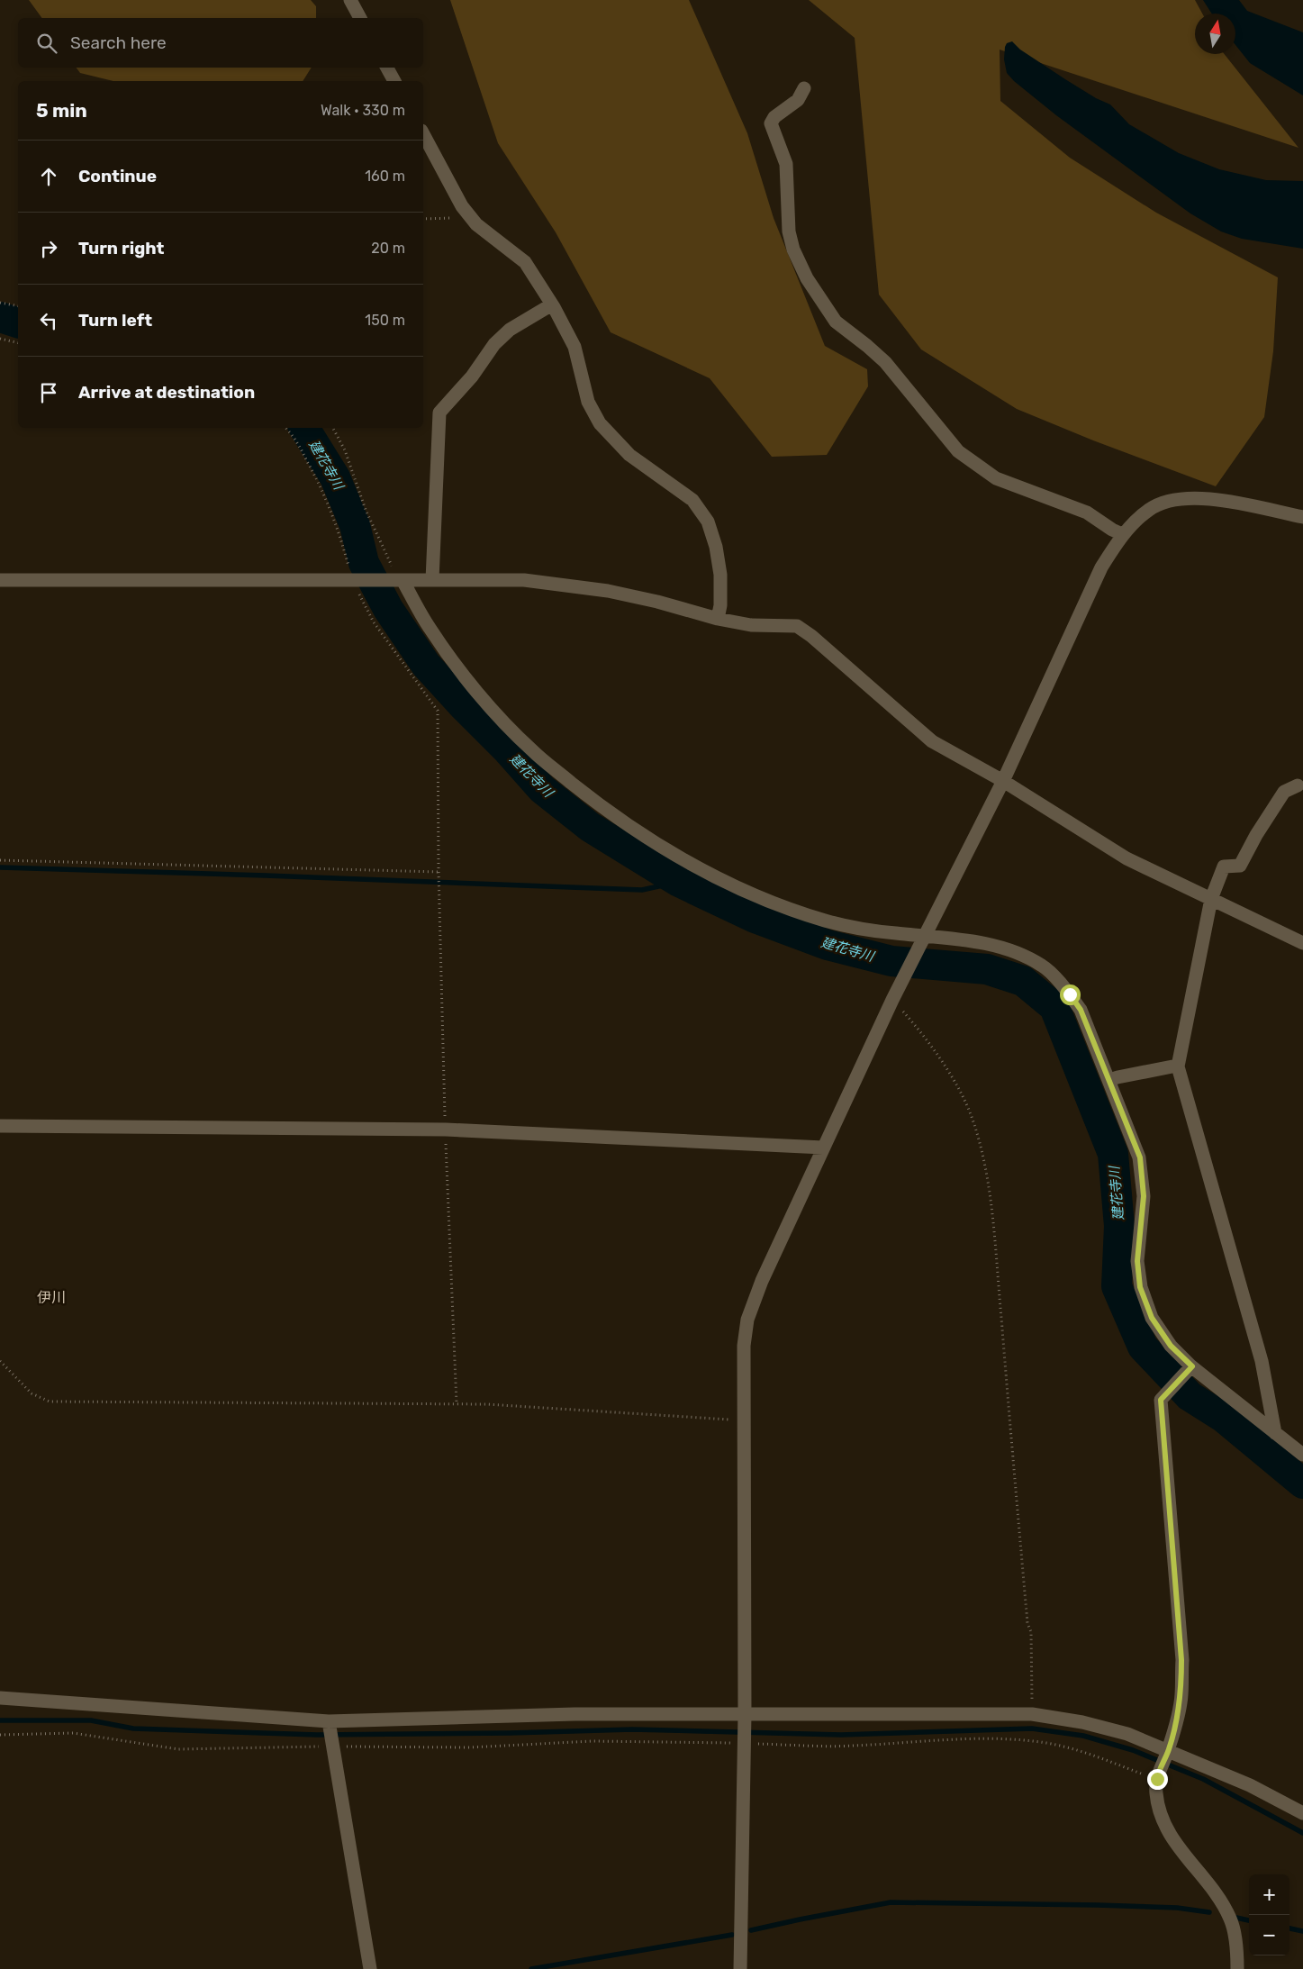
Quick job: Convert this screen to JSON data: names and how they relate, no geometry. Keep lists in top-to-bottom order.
{
  "districts": ["伊川"],
  "water": ["建花寺川"],
  "north": "top",
  "page": {
    "search": "Search here",
    "heading": ["5 min", "Walk · 330 m"],
    "list": [
      ["Continue", "160 m"],
      ["Turn right", "20 m"],
      ["Turn left", "150 m"],
      "Arrive at destination"
    ],
    "map_buttons": ["+", "−"]
  }
}
